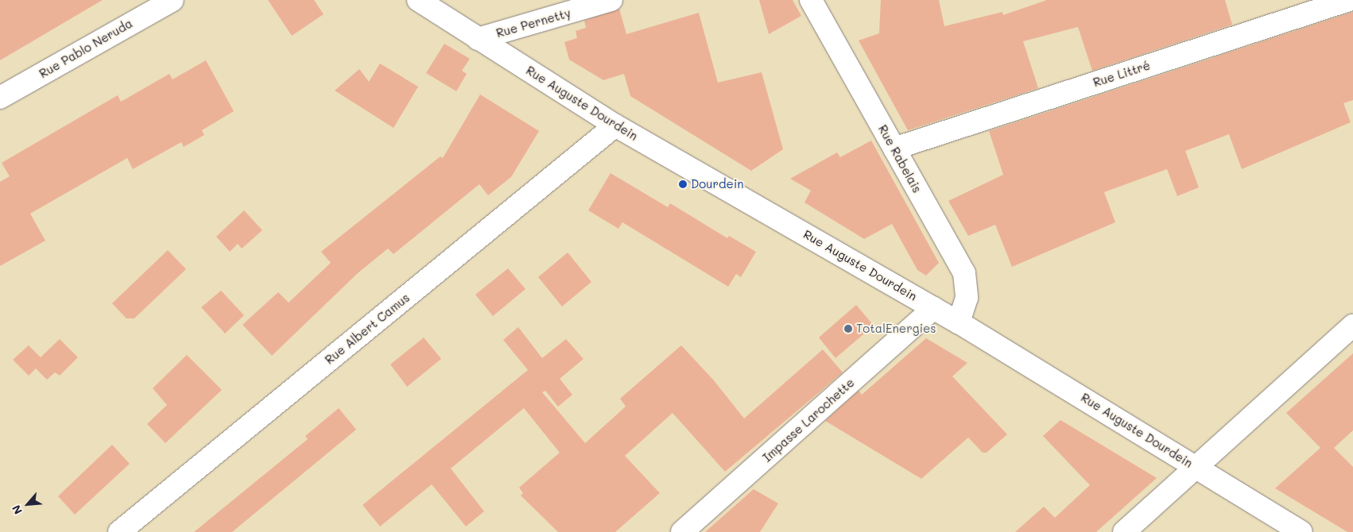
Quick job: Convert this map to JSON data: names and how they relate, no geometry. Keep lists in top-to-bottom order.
{
  "streets": {
    "street": [
      "Rue Pernetty",
      "Rue Pablo Neruda",
      "Rue Littré",
      "Rue Auguste Dourdein",
      "Rue Rabelais",
      "Rue Albert Camus",
      "Impasse Larochette"
    ]
  },
  "crossings": [
    ["Rue Pernetty", "Rue Auguste Dourdein"],
    ["Rue Littré", "Rue Rabelais"],
    ["Rue Auguste Dourdein", "Rue Rabelais"],
    ["Rue Auguste Dourdein", "Rue Albert Camus"],
    ["Rue Auguste Dourdein", "Impasse Larochette"]
  ],
  "places": ["Dourdein", "TotalEnergies"],
  "north": "bottom left"
}
